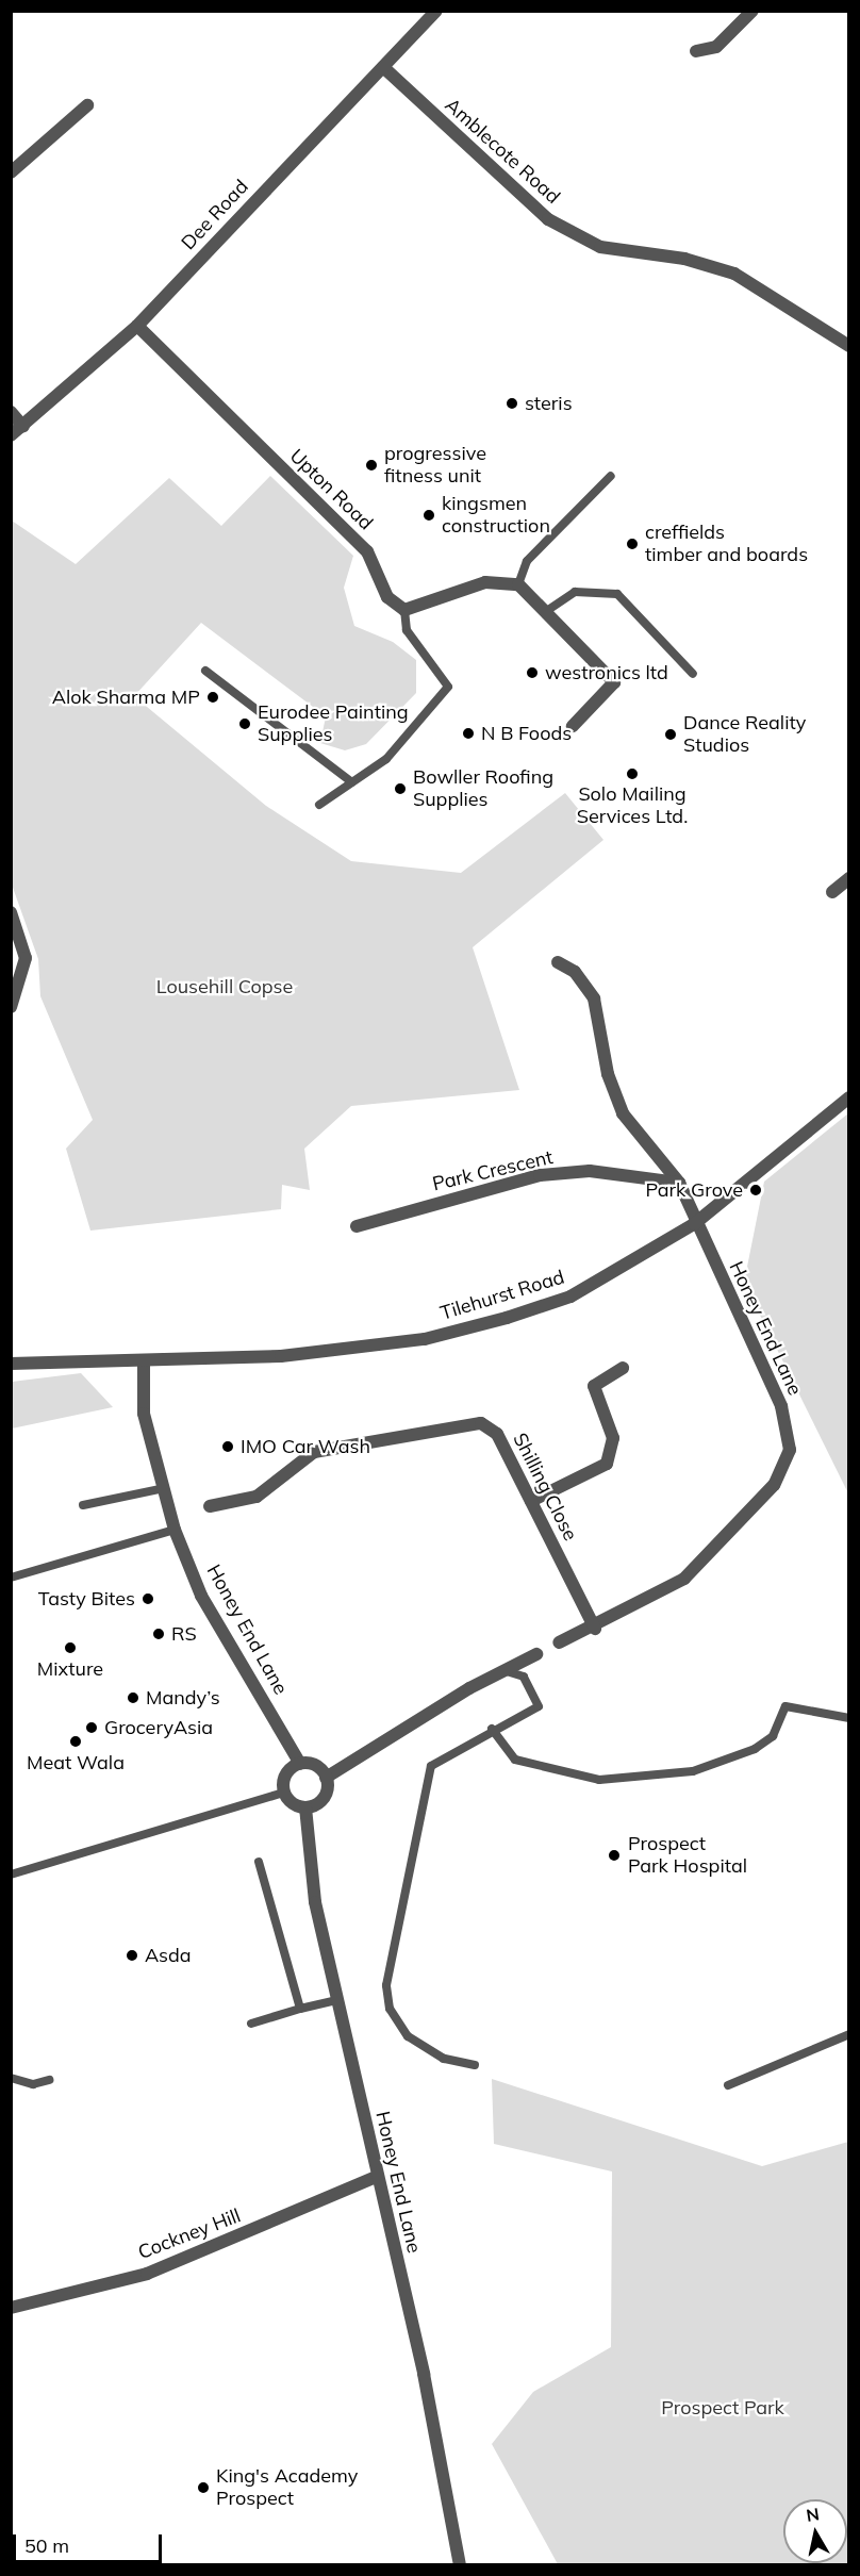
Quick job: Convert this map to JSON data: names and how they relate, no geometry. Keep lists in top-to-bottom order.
{
  "streets": {
    "street": [
      "Amblecote Road",
      "Dee Road",
      "Upton Road",
      "Park Crescent",
      "Tilehurst Road",
      "Honey End Lane",
      "Shilling Close",
      "Cockney Hill"
    ]
  },
  "crossings": [
    ["Amblecote Road", "Dee Road"],
    ["Dee Road", "Upton Road"],
    ["Tilehurst Road", "Honey End Lane"],
    ["Honey End Lane", "Shilling Close"],
    ["Honey End Lane", "Cockney Hill"]
  ],
  "parks": ["Lousehill Copse", "Prospect Park"],
  "places": [
    "steris",
    "progressive fitness unit",
    "kingsmen construction",
    "creffields timber and boards",
    "westronics ltd",
    "Alok Sharma MP",
    "Eurodee Painting Supplies",
    "N B Foods",
    "Dance Reality Studios",
    "Solo Mailing Services Ltd.",
    "Bowller Roofing Supplies",
    "Park Grove",
    "IMO Car Wash",
    "Tasty Bites",
    "RS",
    "Mixture",
    "Mandy’s",
    "GroceryAsia",
    "Meat Wala",
    "Prospect Park Hospital",
    "Asda",
    "King's Academy Prospect"
  ],
  "scale_bar": "50 m",
  "north": "top"
}
